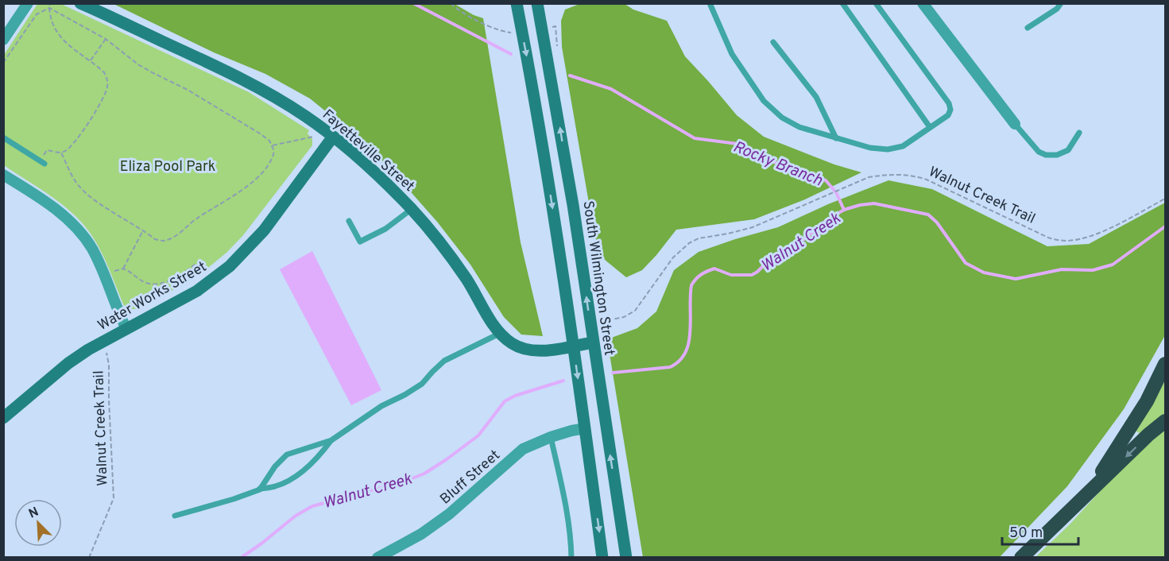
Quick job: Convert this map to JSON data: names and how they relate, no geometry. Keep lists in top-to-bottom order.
{
  "streets": {
    "main road": ["Fayetteville Street", "South Wilmington Street", "Water Works Street"],
    "street": ["Bluff Street"],
    "path": ["Walnut Creek Trail"]
  },
  "crossings": [
    ["Fayetteville Street", "South Wilmington Street"],
    ["Fayetteville Street", "Water Works Street"]
  ],
  "water": ["Rocky Branch", "Walnut Creek"],
  "parks": ["Eliza Pool Park"],
  "scale_bar": "50 m",
  "north": "top left"
}
